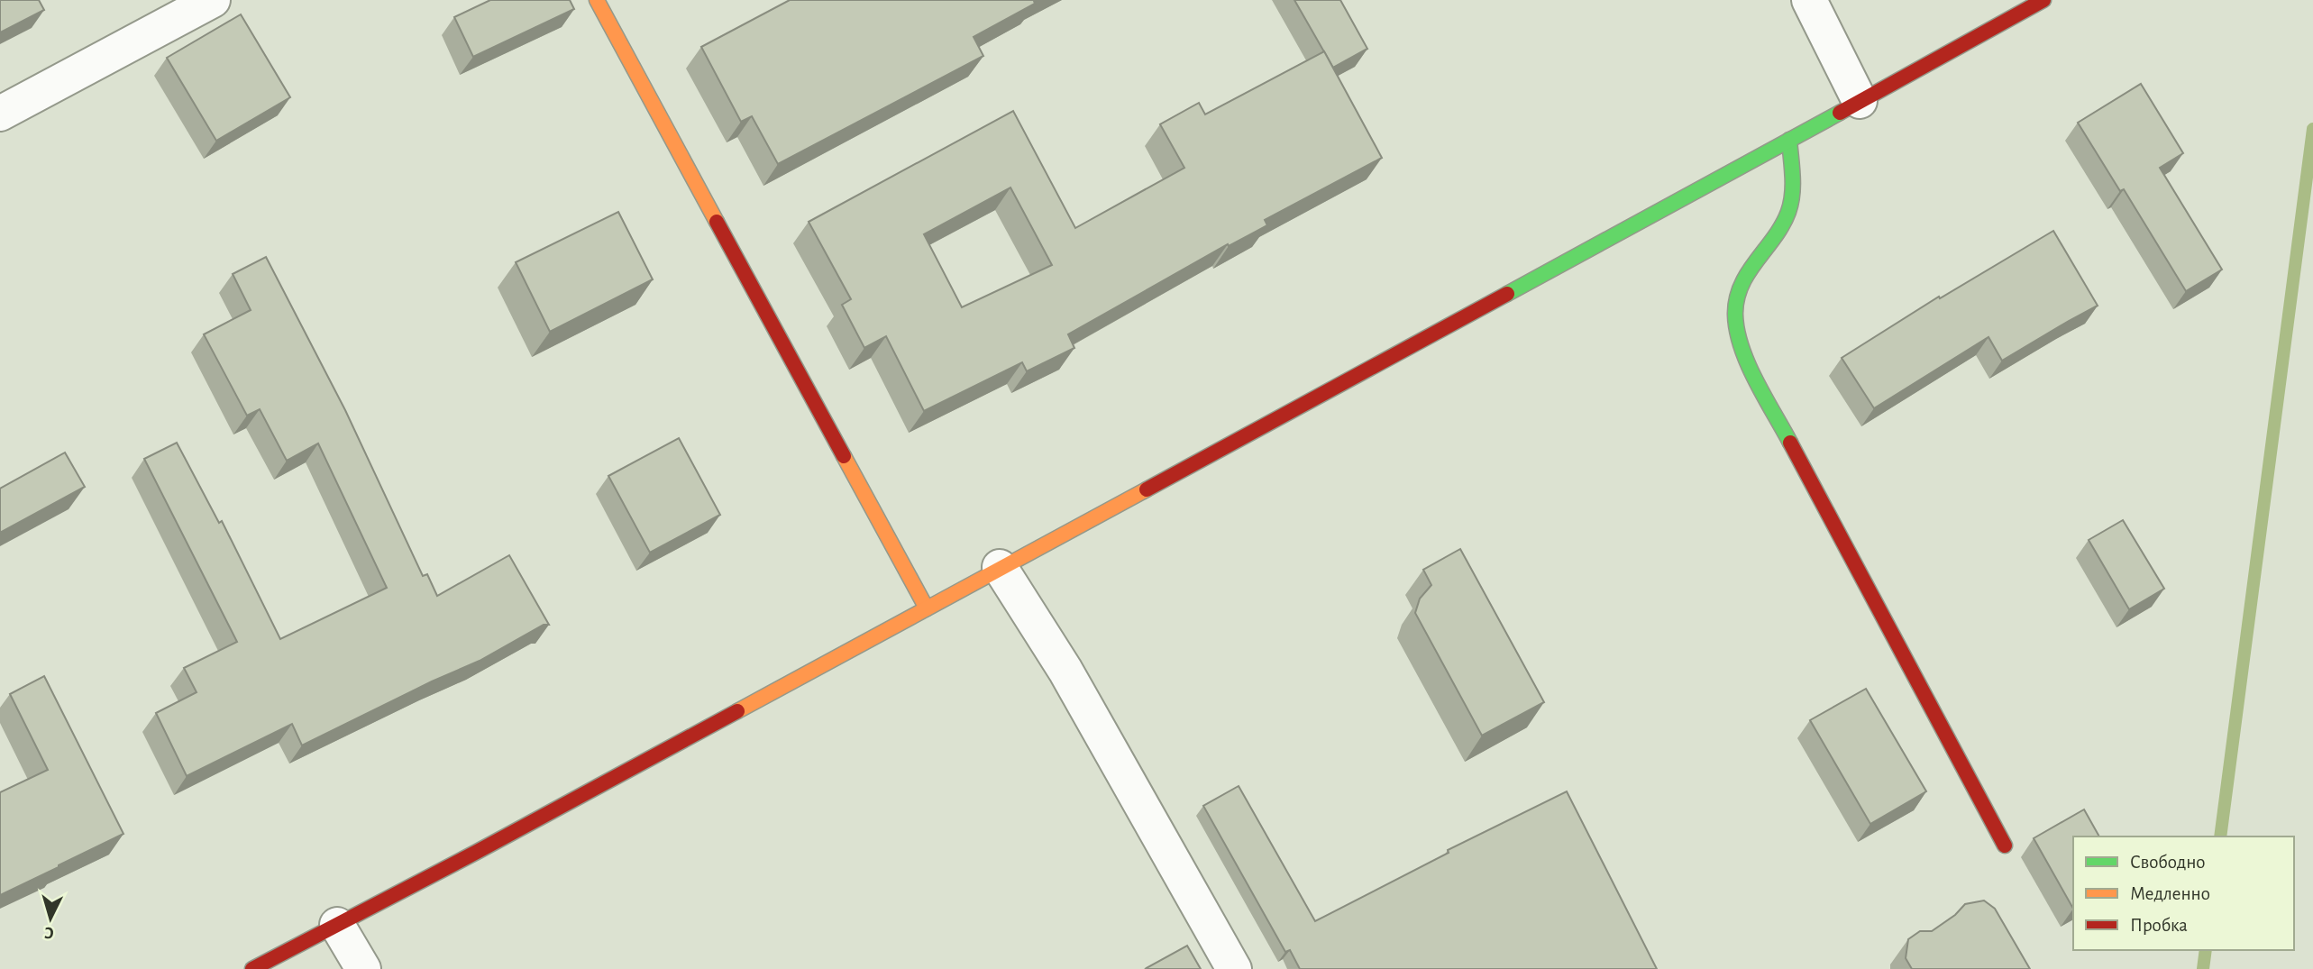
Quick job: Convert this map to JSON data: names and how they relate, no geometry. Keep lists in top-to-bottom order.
{
  "legend": ["Свободно", "Медленно", "Пробка"],
  "north": "bottom"
}
